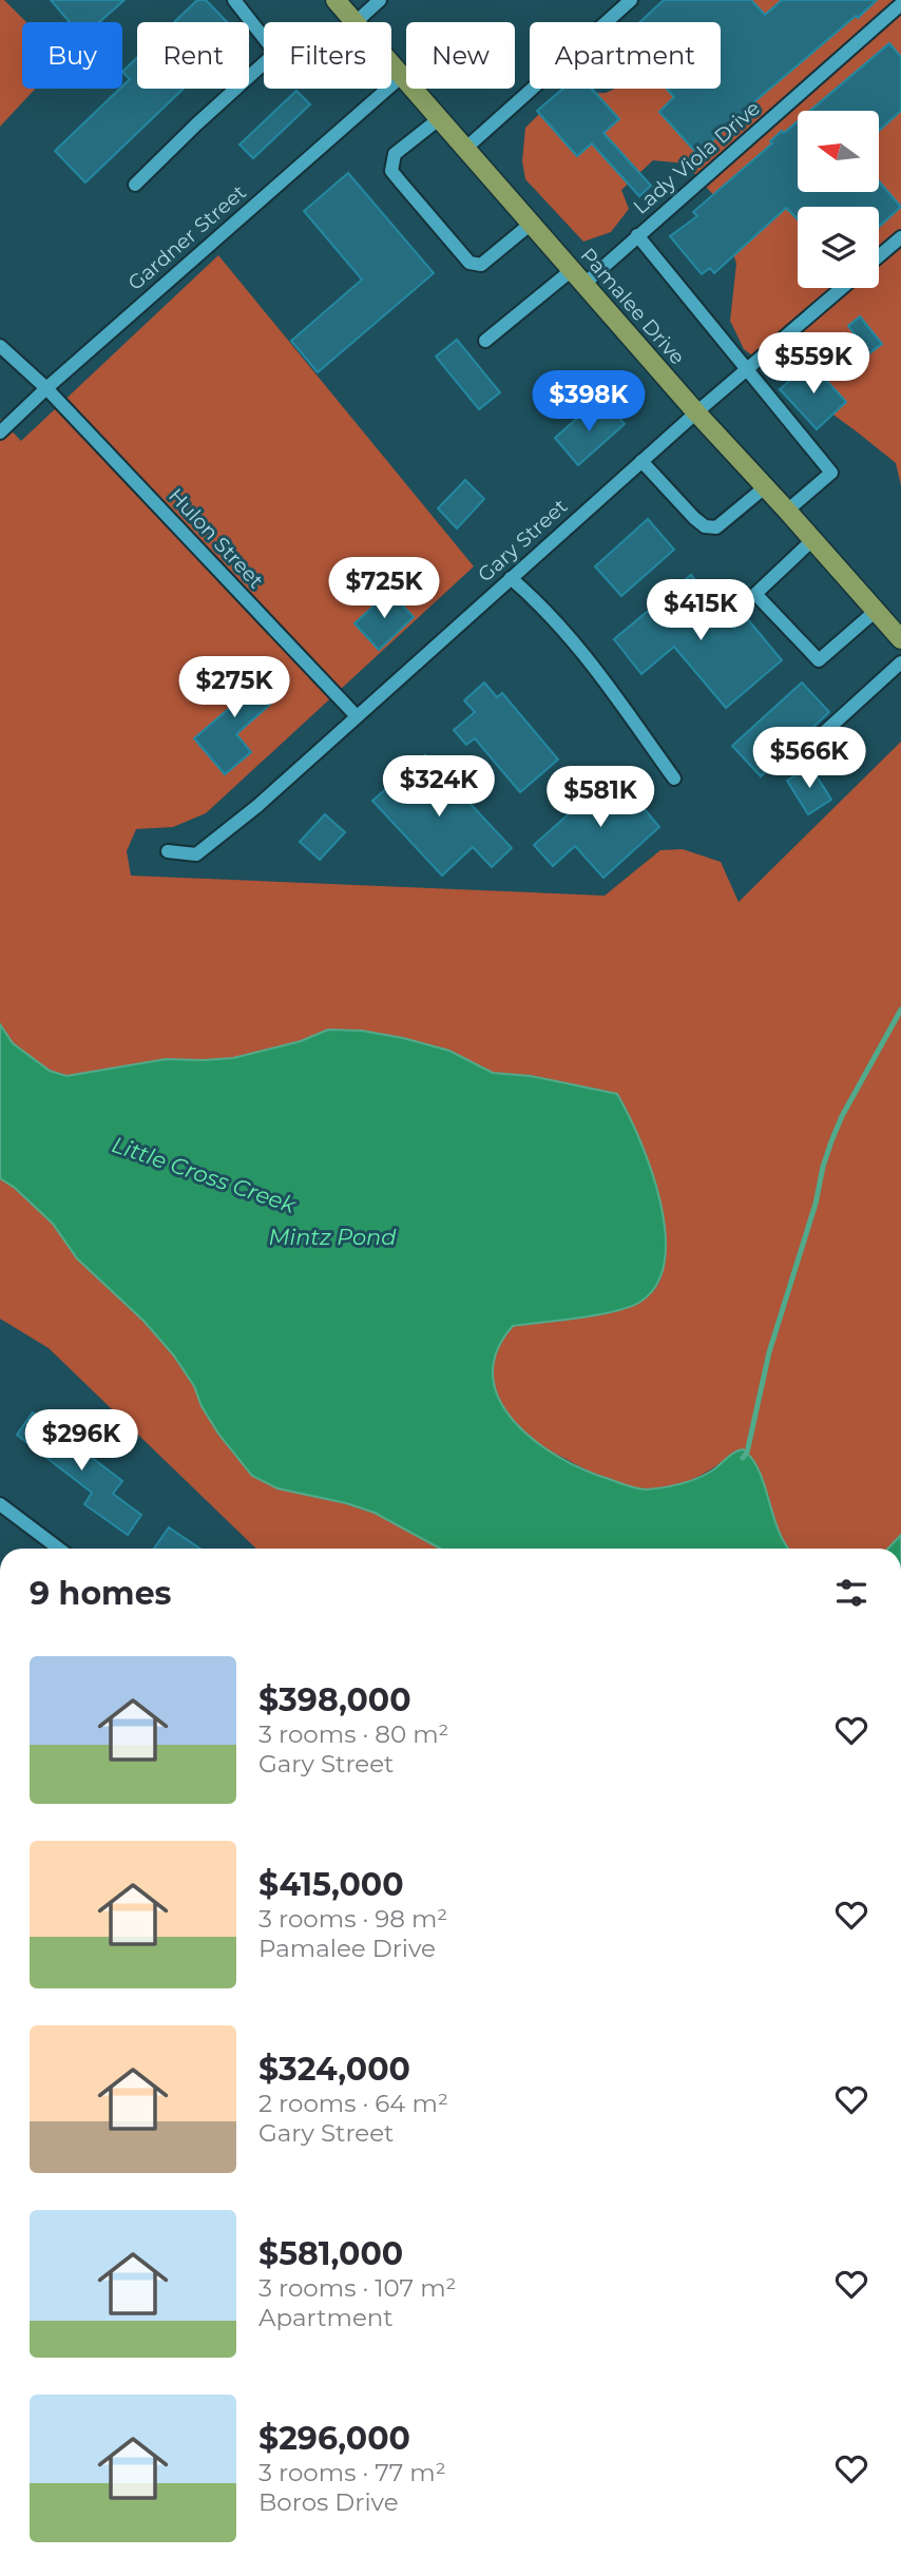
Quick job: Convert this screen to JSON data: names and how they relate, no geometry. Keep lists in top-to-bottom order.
{
  "streets": {
    "main road": ["Pamalee Drive"],
    "street": [
      "Lady Viola Drive",
      "Gardner Street",
      "Hulon Street",
      "Gary Street"
    ]
  },
  "crossings": [
    ["Lady Viola Drive", "Pamalee Drive"],
    ["Gardner Street", "Pamalee Drive"],
    ["Gardner Street", "Hulon Street"],
    ["Pamalee Drive", "Gary Street"],
    ["Hulon Street", "Gary Street"]
  ],
  "water": ["Little Cross Creek", "Mintz Pond"],
  "north": "left",
  "page": {
    "chip": [
      "Buy",
      "Rent",
      "Filters",
      "New",
      "Apartment"
    ],
    "price": [
      "$559K",
      "$398K",
      "$725K",
      "$415K",
      "$275K",
      "$566K",
      "$324K",
      "$581K",
      "$296K"
    ],
    "heading": "9 homes",
    "list": [
      {
        "name": "$398,000",
        "note": "3 rooms · 80 m² · Gary Street"
      },
      {
        "name": "$415,000",
        "note": "3 rooms · 98 m² · Pamalee Drive"
      },
      {
        "name": "$324,000",
        "note": "2 rooms · 64 m² · Gary Street"
      },
      {
        "name": "$581,000",
        "note": "3 rooms · 107 m² · Apartment"
      },
      {
        "name": "$296,000",
        "note": "3 rooms · 77 m² · Boros Drive"
      }
    ]
  }
}
